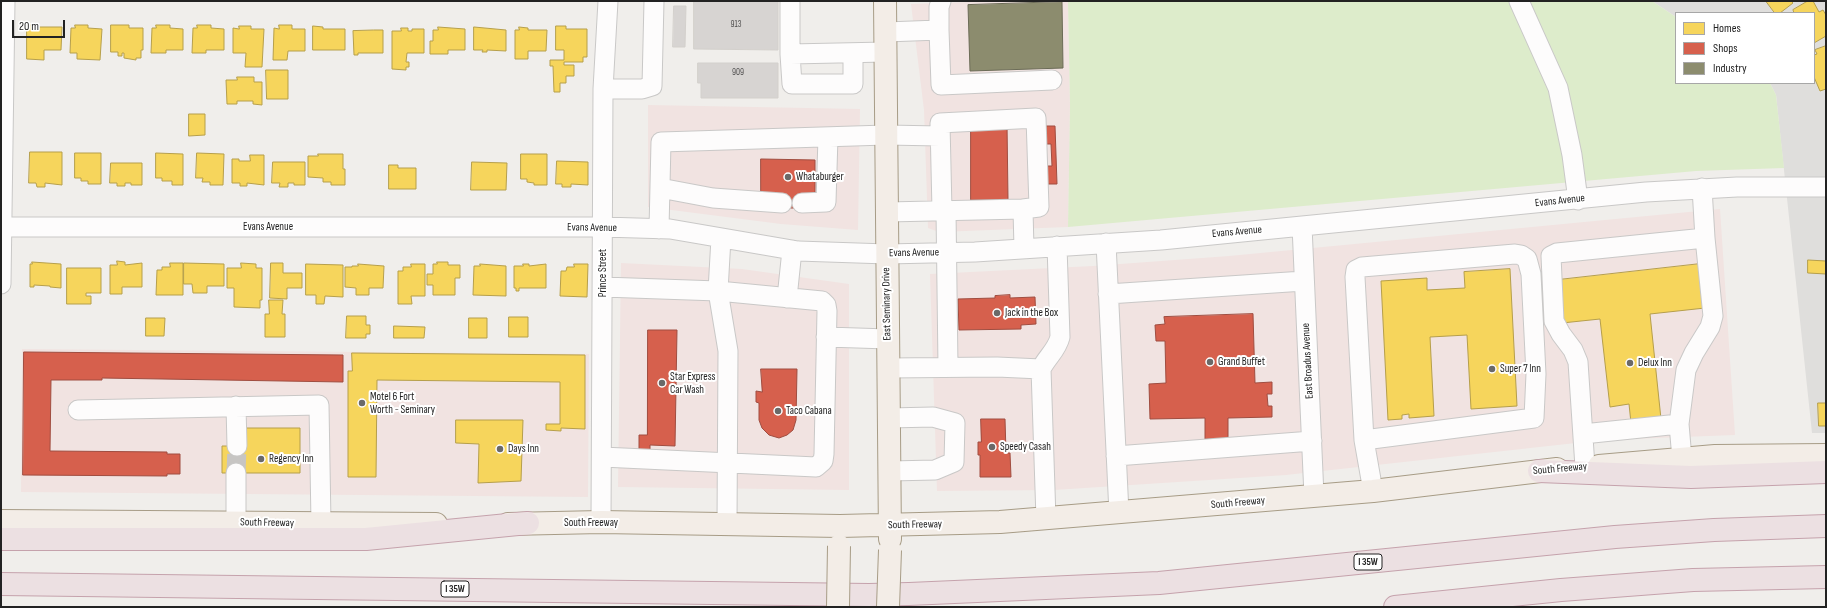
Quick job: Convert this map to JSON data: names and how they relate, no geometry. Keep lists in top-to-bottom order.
{
  "streets": {
    "highway": ["I 35W"],
    "main road": ["East Seminary Drive", "South Freeway"],
    "street": ["Evans Avenue", "Prince Street", "East Broadus Avenue"]
  },
  "crossings": [
    ["Evans Avenue", "Prince Street"],
    ["Evans Avenue", "East Seminary Drive"],
    ["Evans Avenue", "East Broadus Avenue"],
    ["Prince Street", "South Freeway"],
    ["East Seminary Drive", "South Freeway"],
    ["East Broadus Avenue", "South Freeway"]
  ],
  "places": [
    "Whataburger",
    "Jack in the Box",
    "Grand Buffet",
    "Delux Inn",
    "Super 7 Inn",
    "Star Express Car Wash",
    "Motel 6 Fort Worth - Seminary",
    "Taco Cabana",
    "Speedy Casah",
    "Days Inn",
    "Regency Inn"
  ],
  "house_numbers": ["913", "909"],
  "legend": ["Homes", "Shops", "Industry"],
  "scale_bar": "20 m"
}
